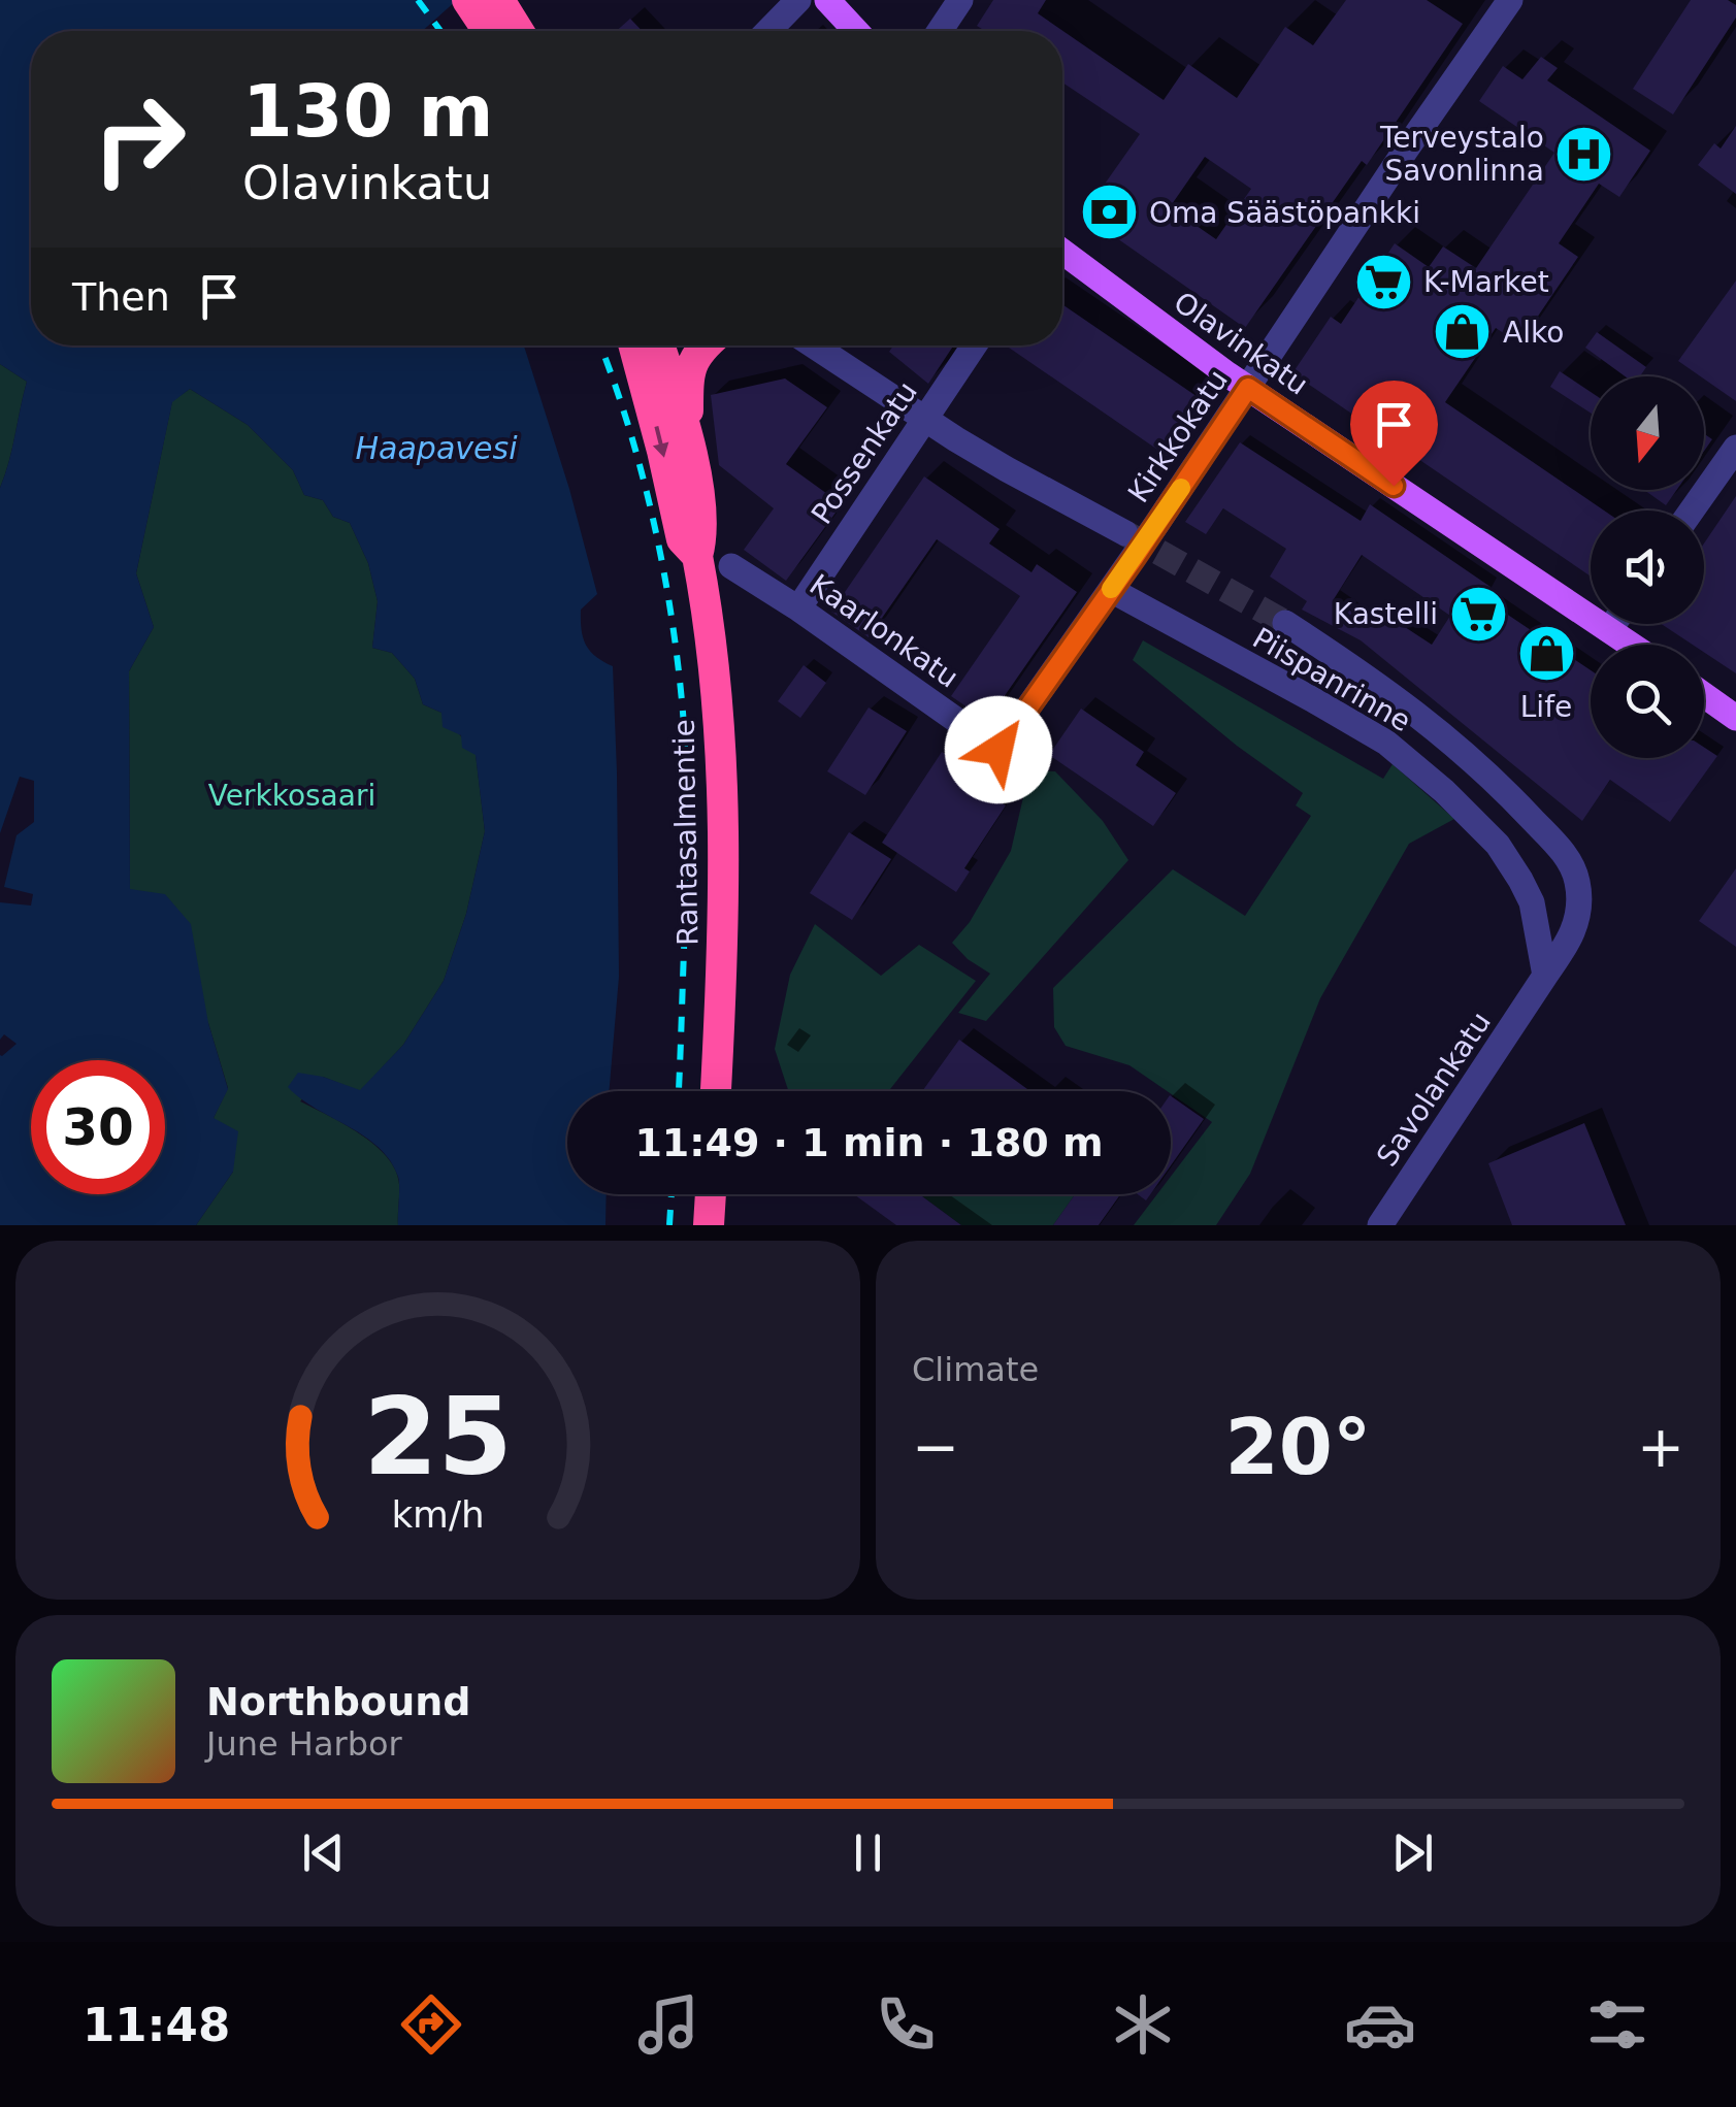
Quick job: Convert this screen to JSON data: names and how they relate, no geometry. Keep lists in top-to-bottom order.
{
  "streets": {
    "highway": ["Rantasalmentie"],
    "main road": ["Olavinkatu"],
    "street": [
      "Kirkkokatu",
      "Possenkatu",
      "Kaarlonkatu",
      "Piispanrinne",
      "Savolankatu"
    ]
  },
  "crossings": [
    ["Olavinkatu", "Kirkkokatu"],
    ["Kirkkokatu", "Kaarlonkatu"],
    ["Kirkkokatu", "Piispanrinne"],
    ["Possenkatu", "Kaarlonkatu"],
    ["Piispanrinne", "Savolankatu"]
  ],
  "water": ["Haapavesi"],
  "parks": ["Verkkosaari"],
  "places": {
    "hospital": ["Terveystalo Savonlinna"],
    "bank": ["Oma Säästöpankki"],
    "supermarket": ["K-Market", "Kastelli"],
    "shop": ["Alko", "Life"]
  },
  "north": "bottom",
  "page": {
    "turn": ["130 m", "Olavinkatu"],
    "then": "Then",
    "limit": "30",
    "trip": "11:49 · 1 min · 180 m",
    "tile": "Climate",
    "heat": ["−", "20°", "+"],
    "song": ["Northbound", "June Harbor"],
    "tabs": "11:48",
    "gauge": ["25", "km/h"]
  }
}
